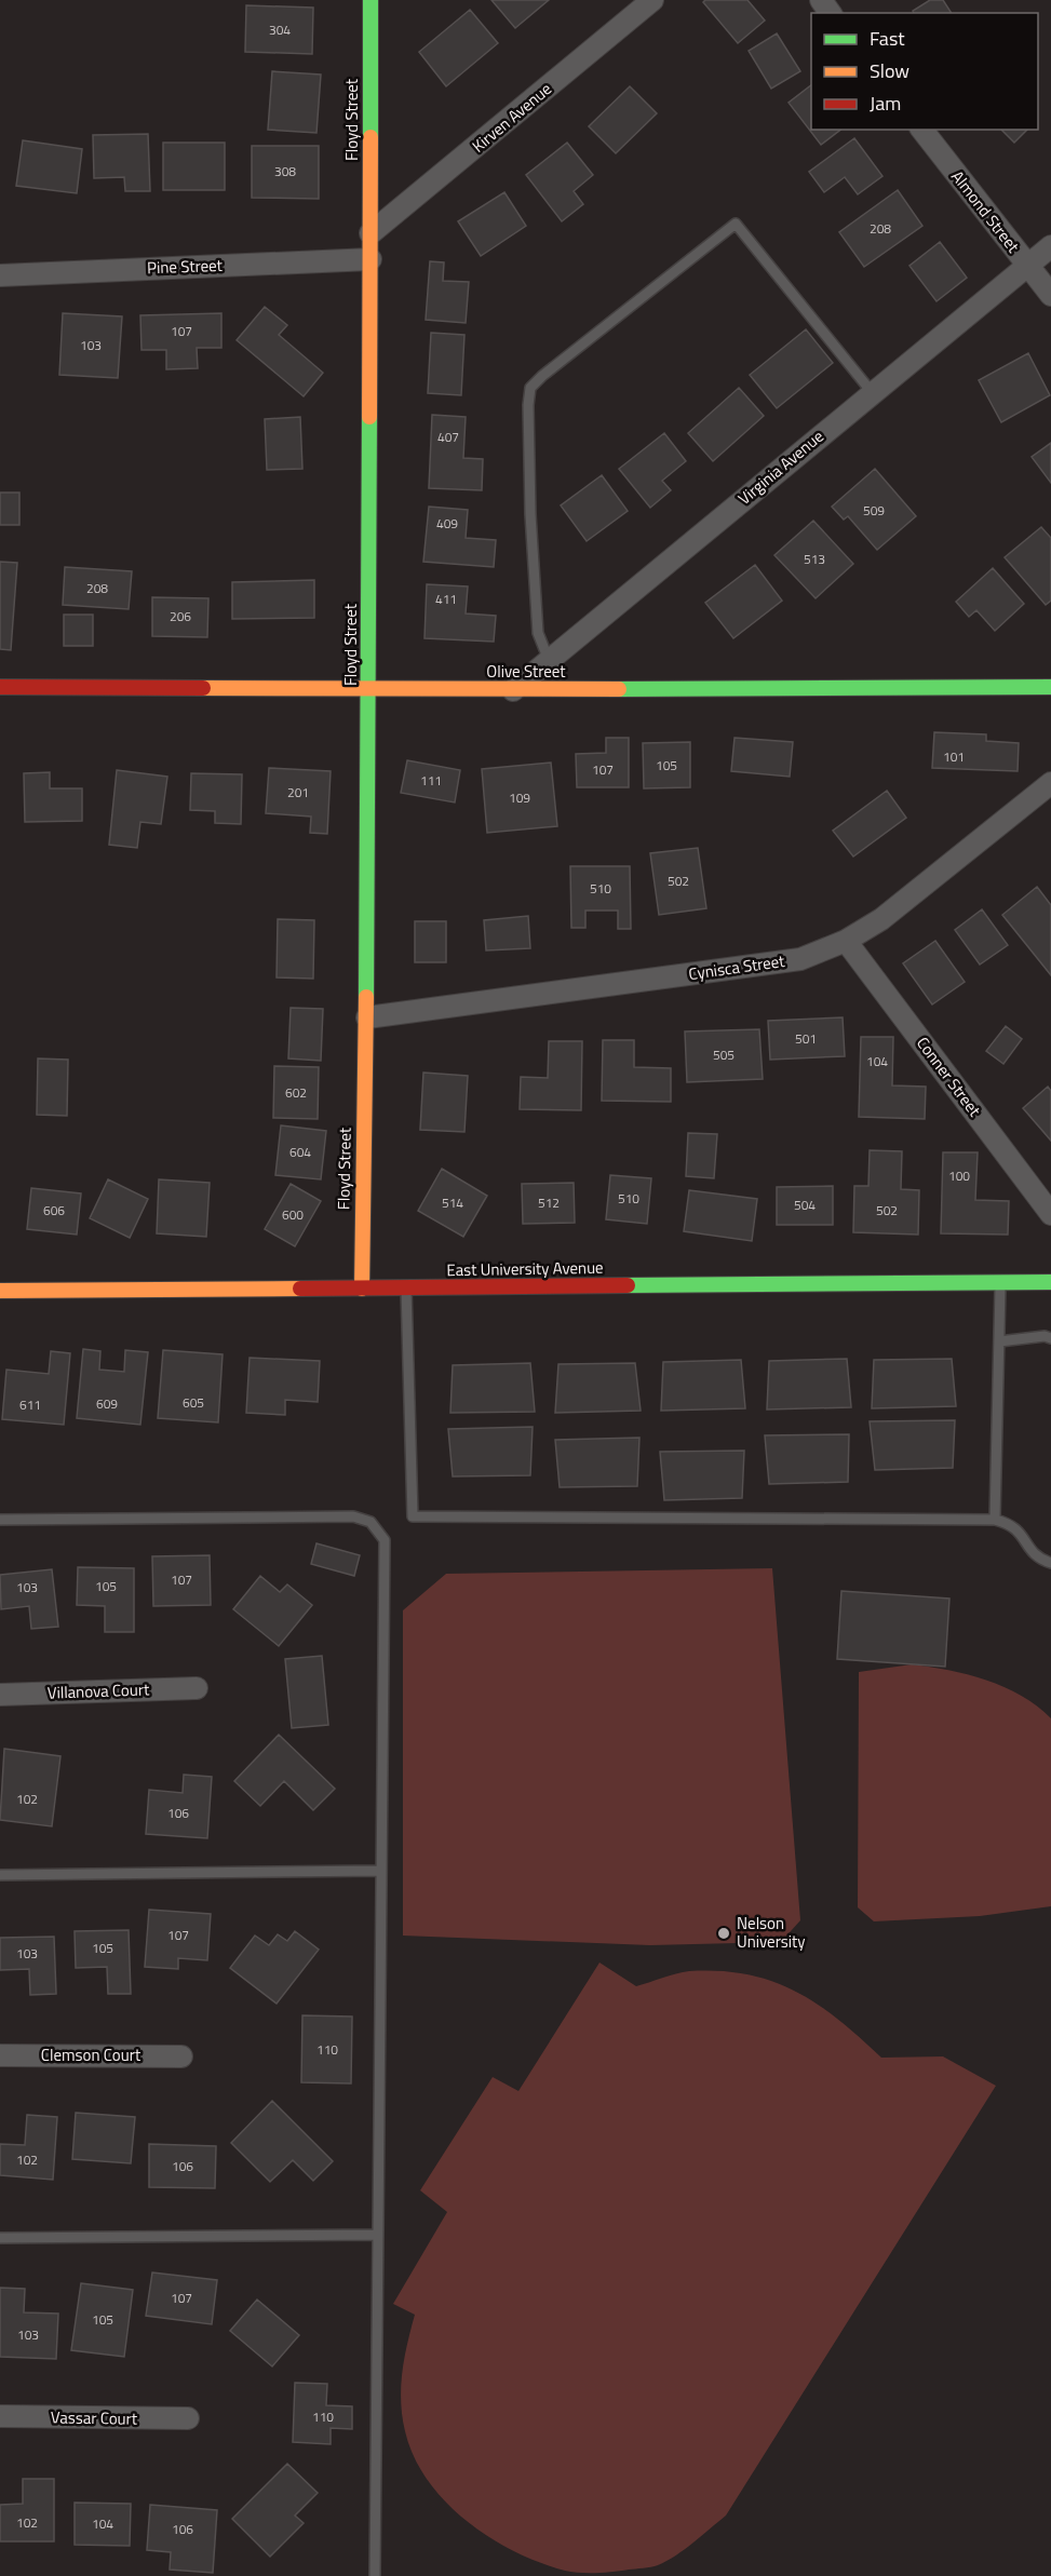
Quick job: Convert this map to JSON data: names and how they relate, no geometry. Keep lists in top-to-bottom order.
{
  "streets": {
    "street": [
      "Kirven Avenue",
      "Floyd Street",
      "Almond Street",
      "Pine Street",
      "Virginia Avenue",
      "Olive Street",
      "Cynisca Street",
      "Conner Street",
      "East University Avenue",
      "Villanova Court",
      "Clemson Court",
      "Vassar Court"
    ]
  },
  "crossings": [
    ["Kirven Avenue", "Floyd Street"],
    ["Floyd Street", "Pine Street"],
    ["Floyd Street", "Olive Street"],
    ["Floyd Street", "Cynisca Street"],
    ["Floyd Street", "East University Avenue"],
    ["Almond Street", "Virginia Avenue"],
    ["Virginia Avenue", "Olive Street"],
    ["Cynisca Street", "Conner Street"]
  ],
  "places": ["Nelson University"],
  "house_numbers": [
    "304",
    "308",
    "208",
    "107",
    "103",
    "407",
    "509",
    "409",
    "513",
    "208",
    "411",
    "206",
    "101",
    "105",
    "107",
    "111",
    "201",
    "109",
    "502",
    "510",
    "501",
    "505",
    "104",
    "602",
    "604",
    "100",
    "510",
    "514",
    "512",
    "504",
    "606",
    "502",
    "600",
    "605",
    "609",
    "611",
    "107",
    "105",
    "103",
    "102",
    "106",
    "107",
    "105",
    "103",
    "110",
    "102",
    "106",
    "107",
    "105",
    "103",
    "110",
    "102",
    "104",
    "106"
  ],
  "legend": ["Fast", "Slow", "Jam"]
}
